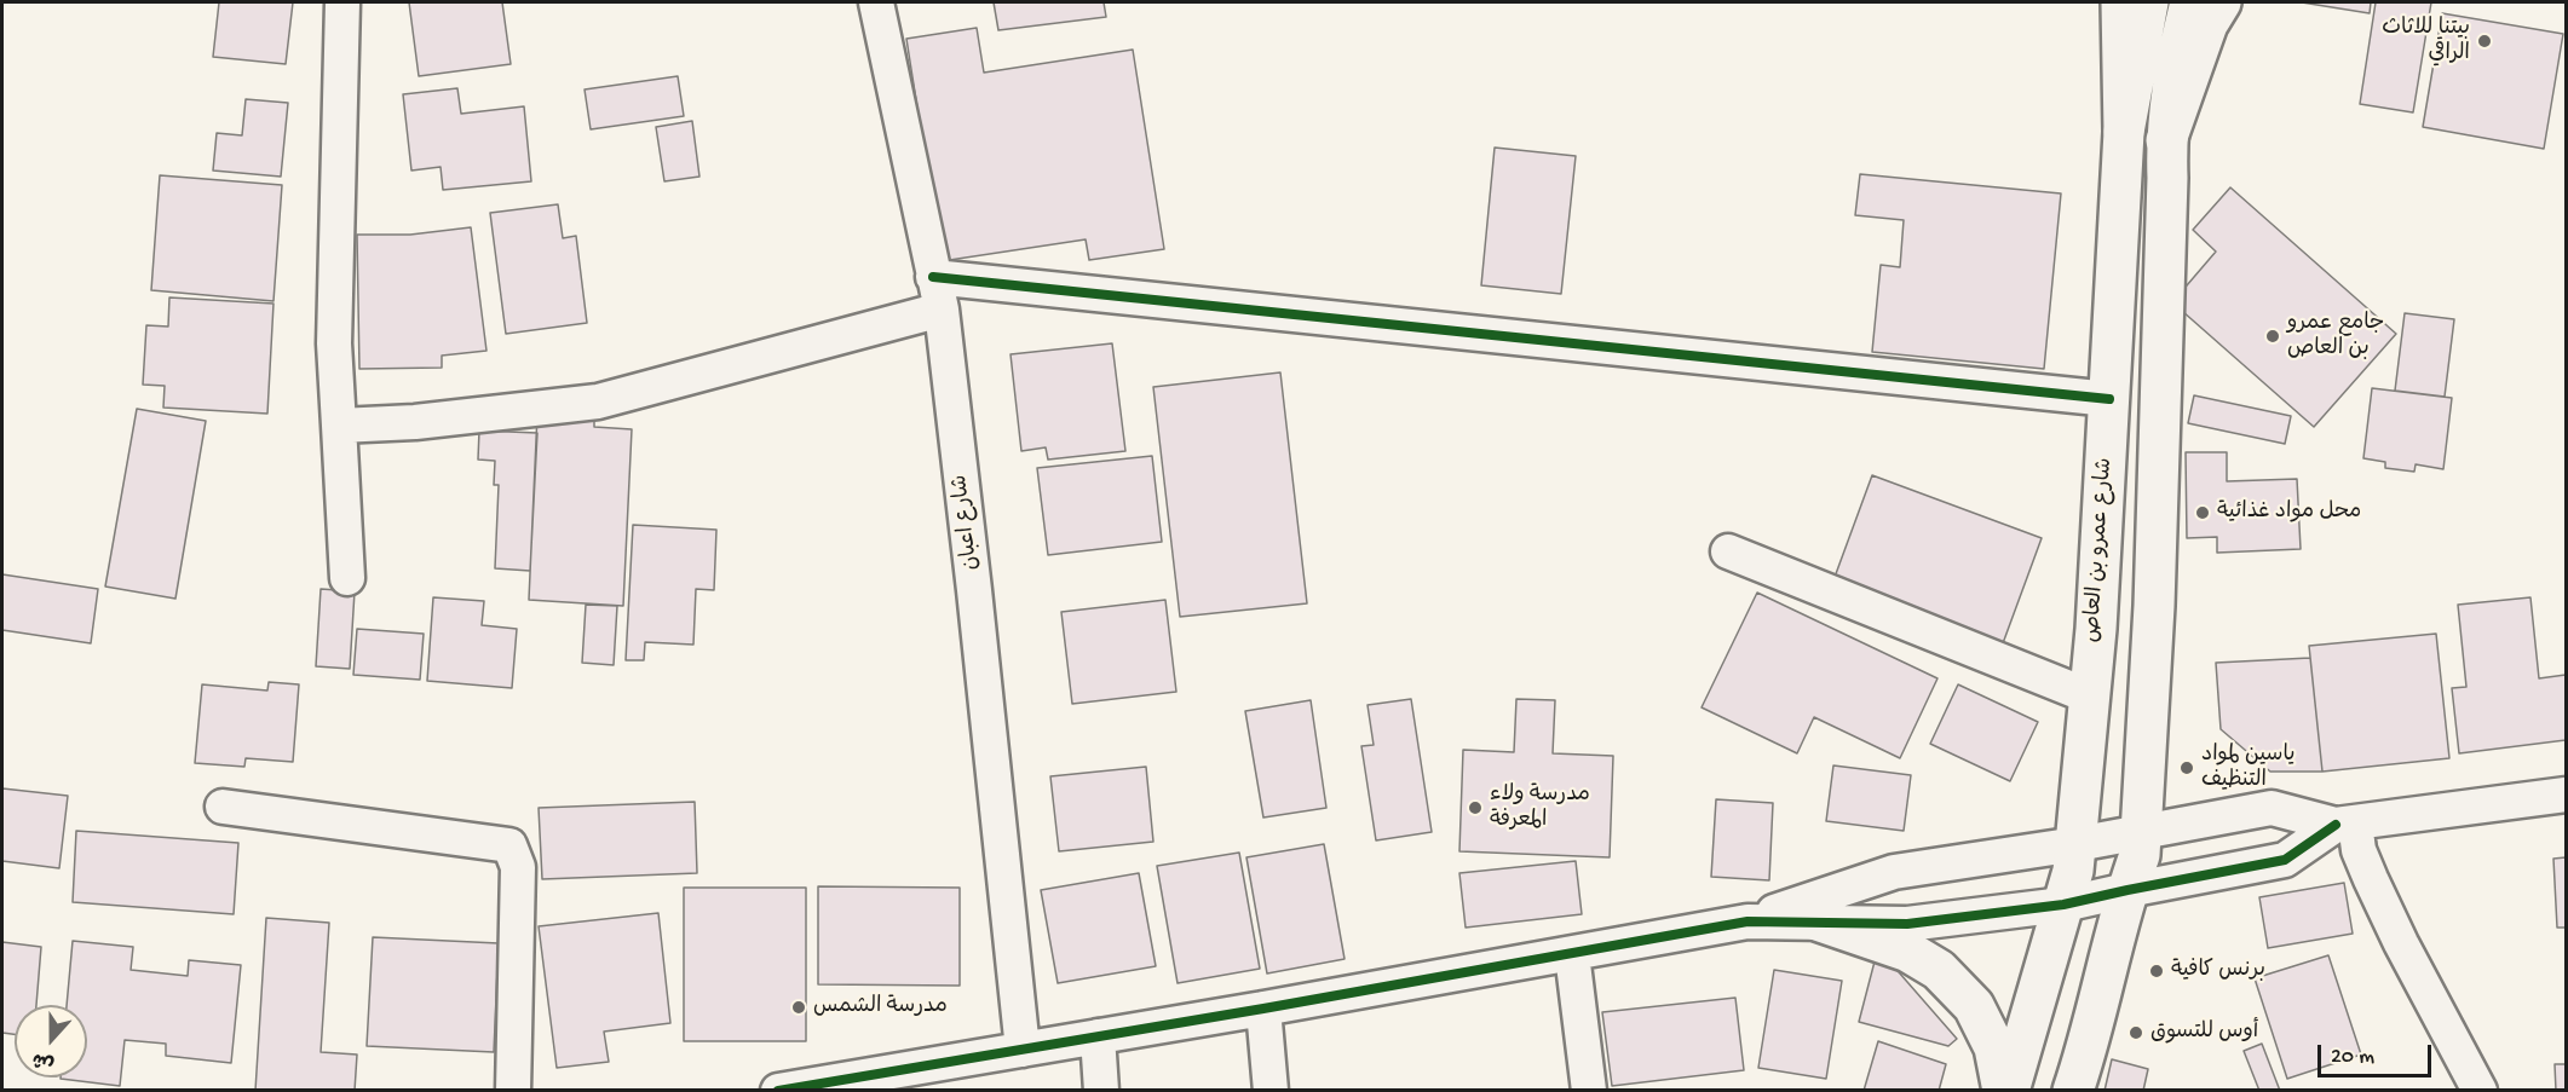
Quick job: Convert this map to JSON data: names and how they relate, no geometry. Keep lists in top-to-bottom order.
{
  "streets": {
    "street": ["شارع اعبان", "شارع عمرو بن العاص"]
  },
  "places": [
    "بيتنا للاثاث الراقي",
    "جامع عمرو بن العاص",
    "محل مواد غذائية",
    "ياسين لمواد التنظيف",
    "مدرسة ولاء المعرفة",
    "برنس كافية",
    "مدرسة الشمس",
    "أوس للتسوق"
  ],
  "scale_bar": "20 m",
  "north": "bottom"
}
